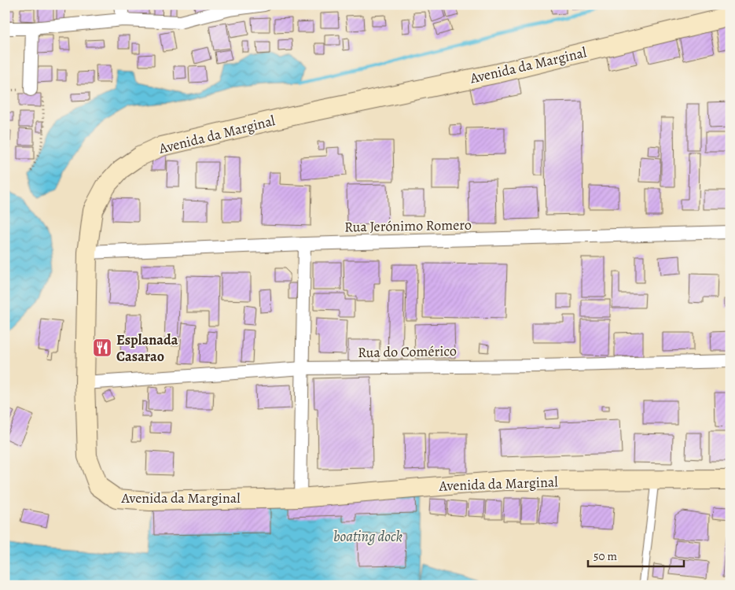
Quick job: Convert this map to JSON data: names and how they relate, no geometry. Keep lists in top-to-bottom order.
{
  "streets": {
    "street": ["Avenida da Marginal", "Rua Jerónimo Romero", "Rua do Comérico"]
  },
  "crossings": [
    ["Avenida da Marginal", "Rua Jerónimo Romero"],
    ["Avenida da Marginal", "Rua do Comérico"]
  ],
  "water": ["boating dock"],
  "places": {
    "restaurant": ["Esplanada Casarao"]
  },
  "scale_bar": "50 m"
}
